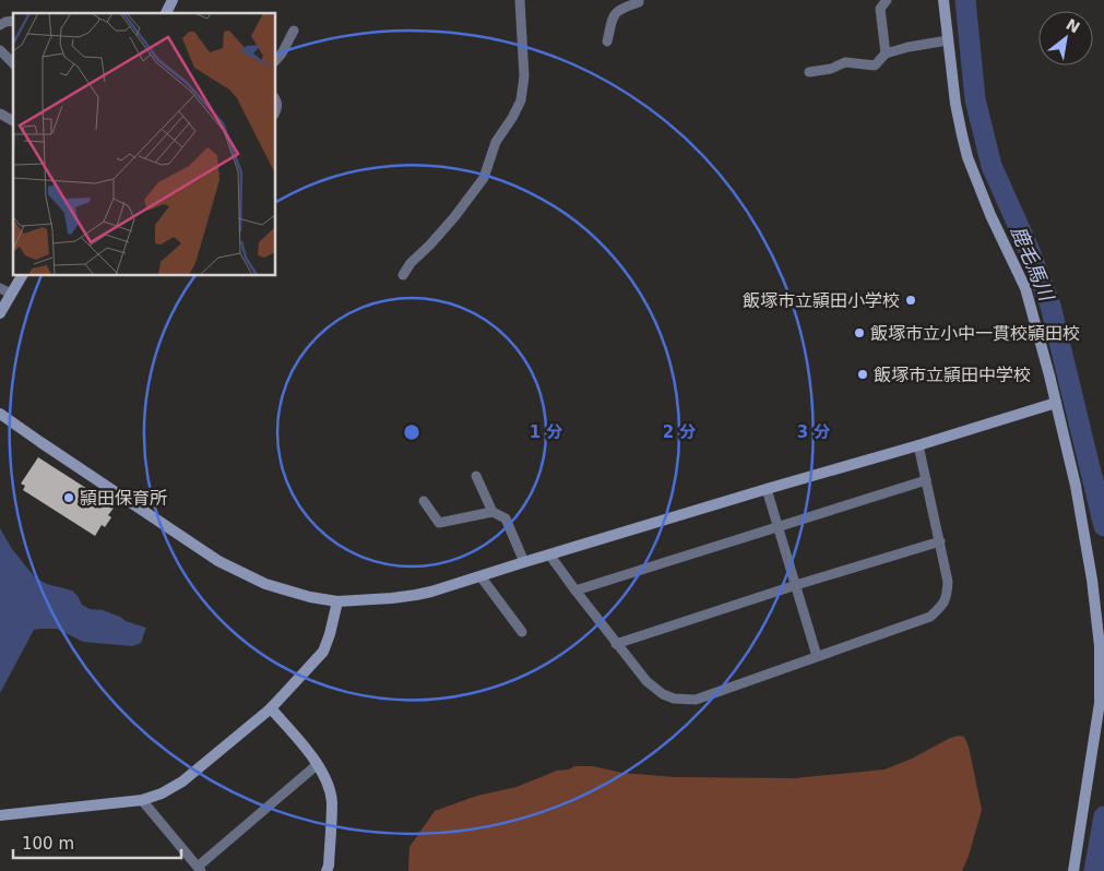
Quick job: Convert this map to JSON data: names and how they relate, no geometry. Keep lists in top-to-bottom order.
{
  "water": ["鹿毛馬川"],
  "places": [
    "飯塚市立頴田小学校",
    "飯塚市立小中一貫校頴田校",
    "飯塚市立頴田中学校",
    "頴田保育所"
  ],
  "scale_bar": "100 m",
  "north": "top right",
  "rings": ["1 分", "2 分", "3 分"]
}
